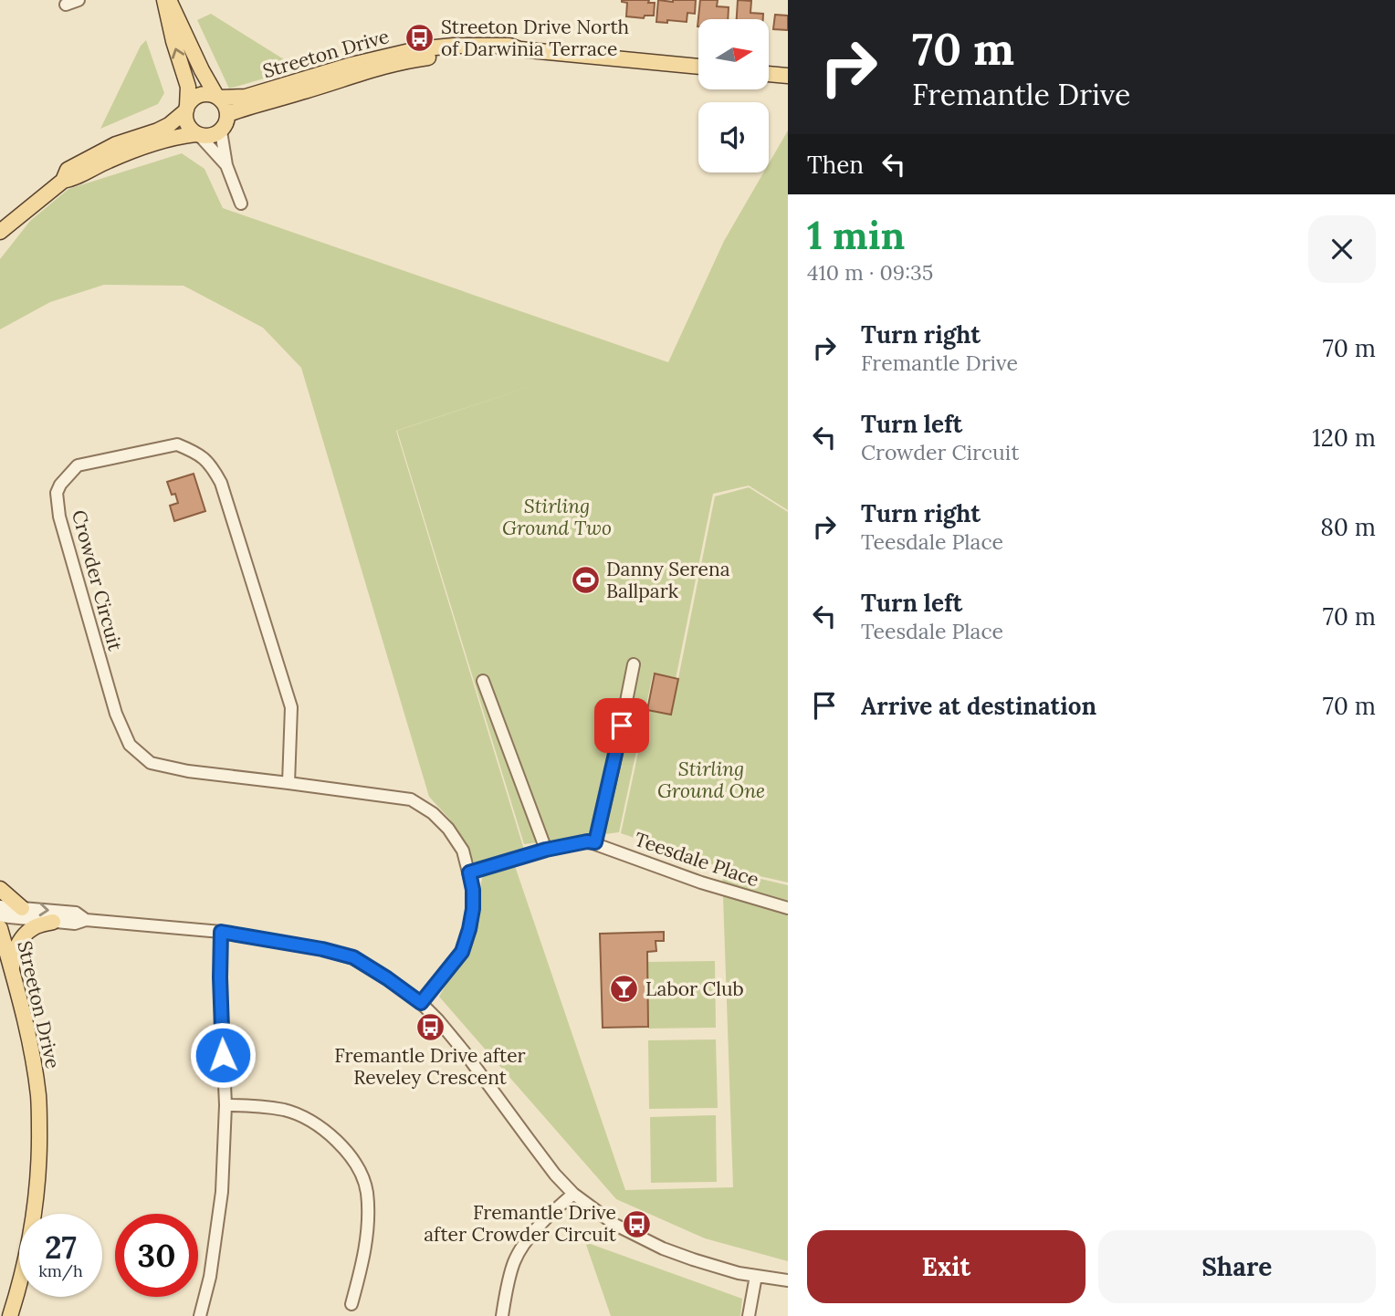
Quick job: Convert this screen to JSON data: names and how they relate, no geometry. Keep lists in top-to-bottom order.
{
  "streets": {
    "main road": ["Streeton Drive"],
    "street": ["Crowder Circuit", "Teesdale Place"]
  },
  "crossings": [
    ["Crowder Circuit", "Teesdale Place"]
  ],
  "parks": ["Stirling Ground Two", "Stirling Ground One"],
  "places": {
    "bus stop": ["Streeton Drive North of Darwinia Terrace", "Fremantle Drive after Reveley Crescent", "Fremantle Drive after Crowder Circuit"],
    "sports": ["Danny Serena Ballpark"],
    "bar": ["Labor Club"]
  },
  "north": "right",
  "page": {
    "turn": ["70 m", "Fremantle Drive"],
    "then": "Then",
    "heading": ["1 min", "410 m · 09:35"],
    "list": [
      {
        "name": "Turn right",
        "note": "Fremantle Drive",
        "value": "70 m"
      },
      {
        "name": "Turn left",
        "note": "Crowder Circuit",
        "value": "120 m"
      },
      {
        "name": "Turn right",
        "note": "Teesdale Place",
        "value": "80 m"
      },
      {
        "name": "Turn left",
        "note": "Teesdale Place",
        "value": "70 m"
      },
      {
        "name": "Arrive at destination",
        "value": "70 m"
      }
    ],
    "speed": "27 km/h",
    "limit": "30",
    "buttons": ["Exit", "Share"]
  }
}
